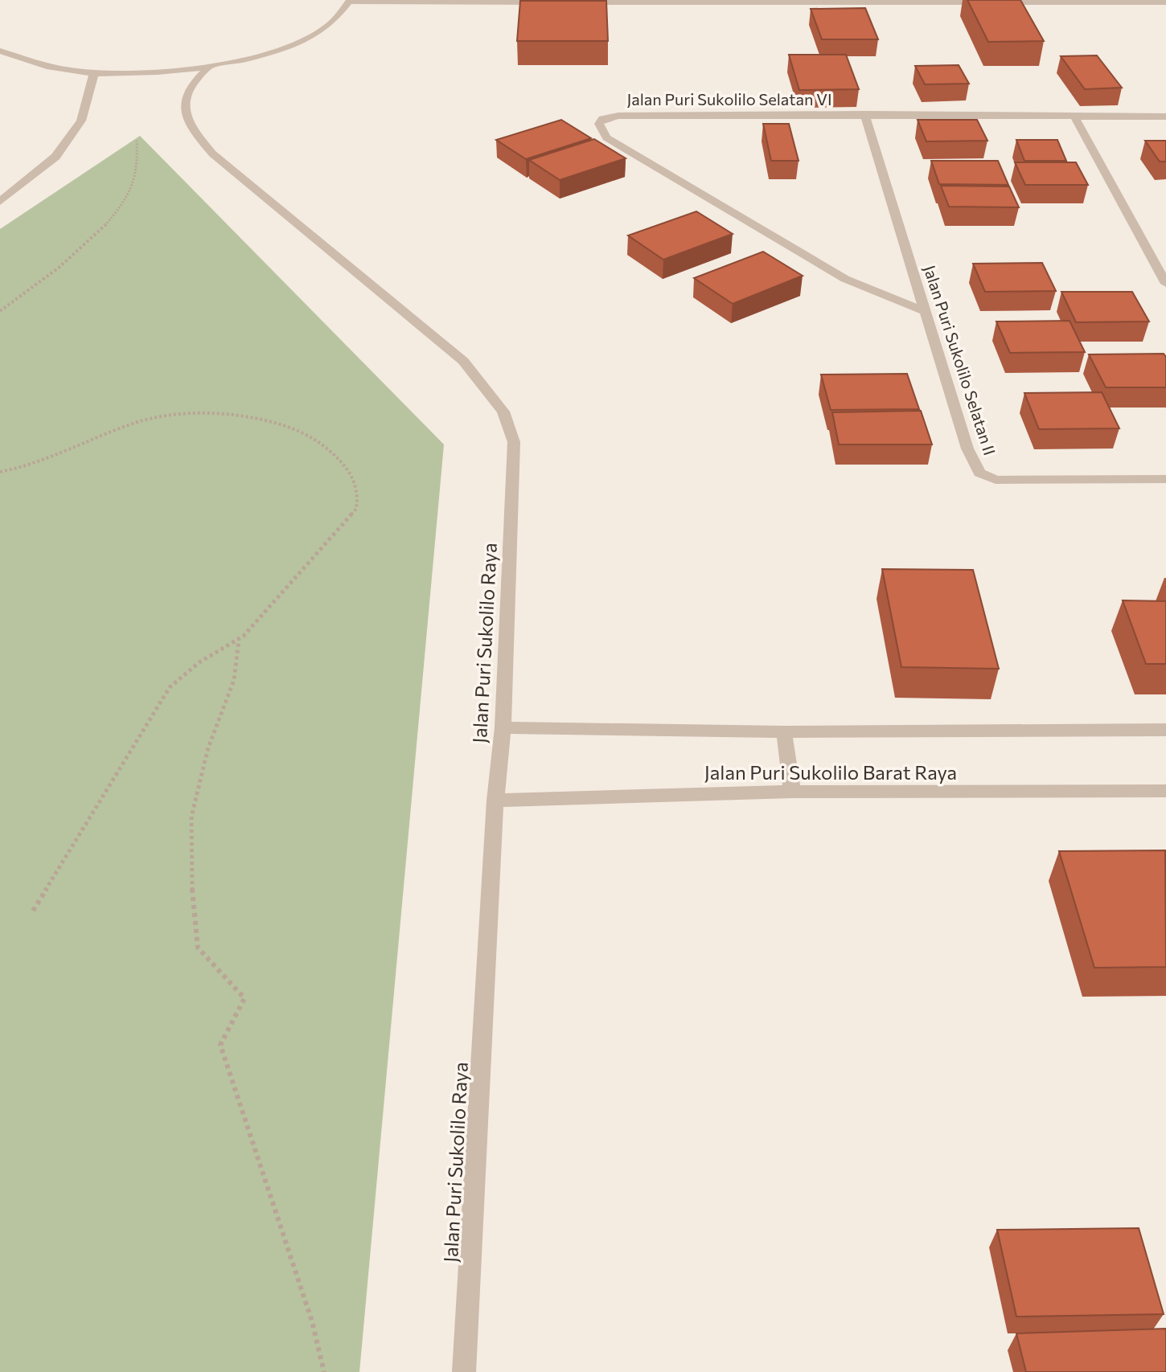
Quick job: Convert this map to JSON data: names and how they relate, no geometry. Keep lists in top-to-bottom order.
{
  "streets": {
    "street": [
      "Jalan Puri Sukolilo Selatan VI",
      "Jalan Puri Sukolilo Selatan II",
      "Jalan Puri Sukolilo Raya",
      "Jalan Puri Sukolilo Barat Raya"
    ]
  },
  "crossings": [
    ["Jalan Puri Sukolilo Selatan VI", "Jalan Puri Sukolilo Selatan II"],
    ["Jalan Puri Sukolilo Raya", "Jalan Puri Sukolilo Barat Raya"]
  ]
}
